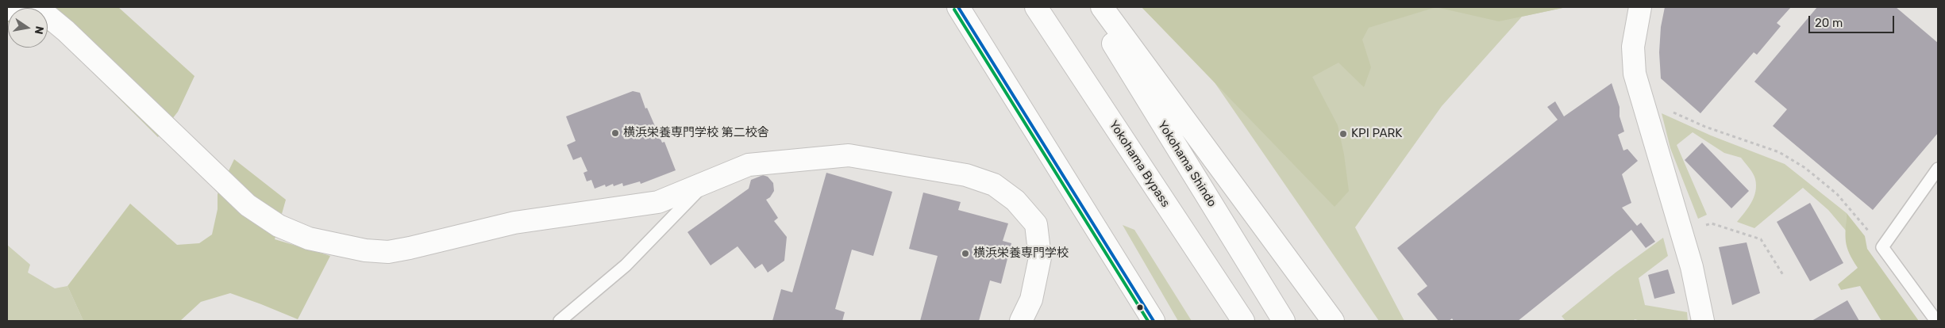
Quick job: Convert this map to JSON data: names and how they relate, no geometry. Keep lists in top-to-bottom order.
{
  "streets": {
    "main road": ["Yokohama Bypass", "Yokohama Shindo"]
  },
  "places": ["横浜栄養専門学校 第二校舎", "KPI PARK", "横浜栄養専門学校"],
  "scale_bar": "20 m",
  "north": "right"
}
